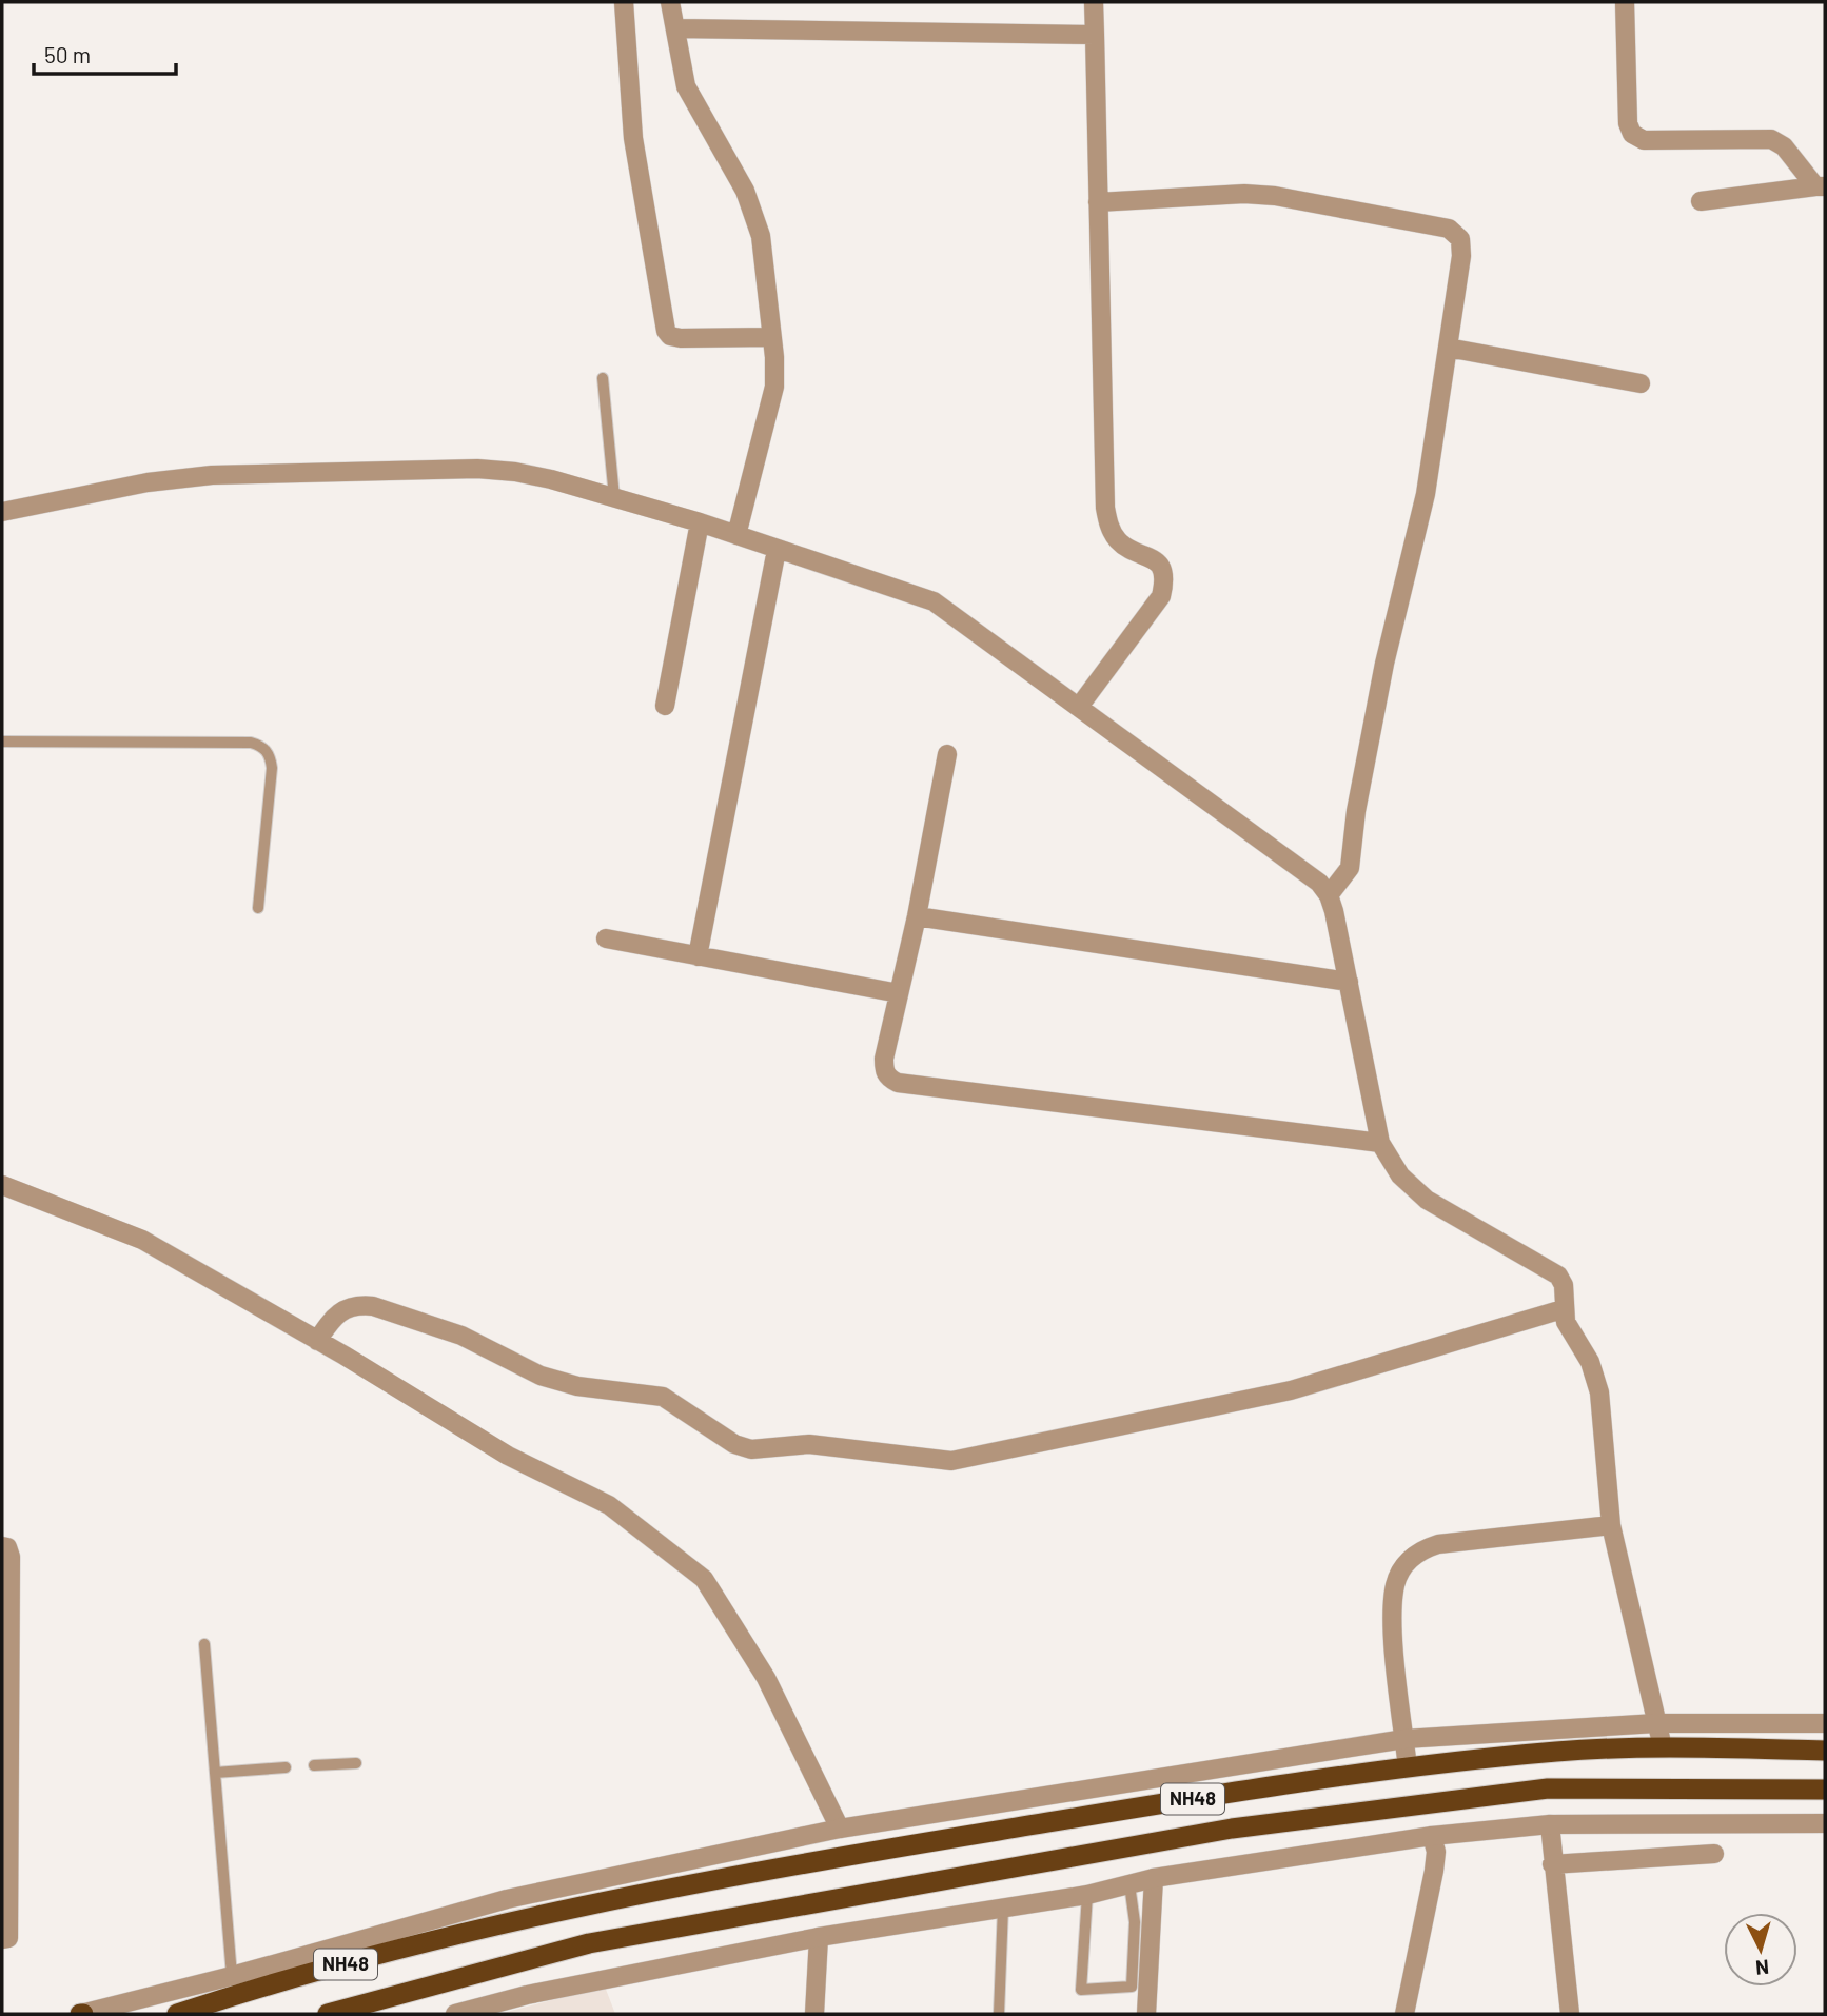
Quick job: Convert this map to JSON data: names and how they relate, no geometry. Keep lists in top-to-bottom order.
{
  "streets": {
    "highway": ["NH48"]
  },
  "scale_bar": "50 m",
  "north": "bottom"
}
